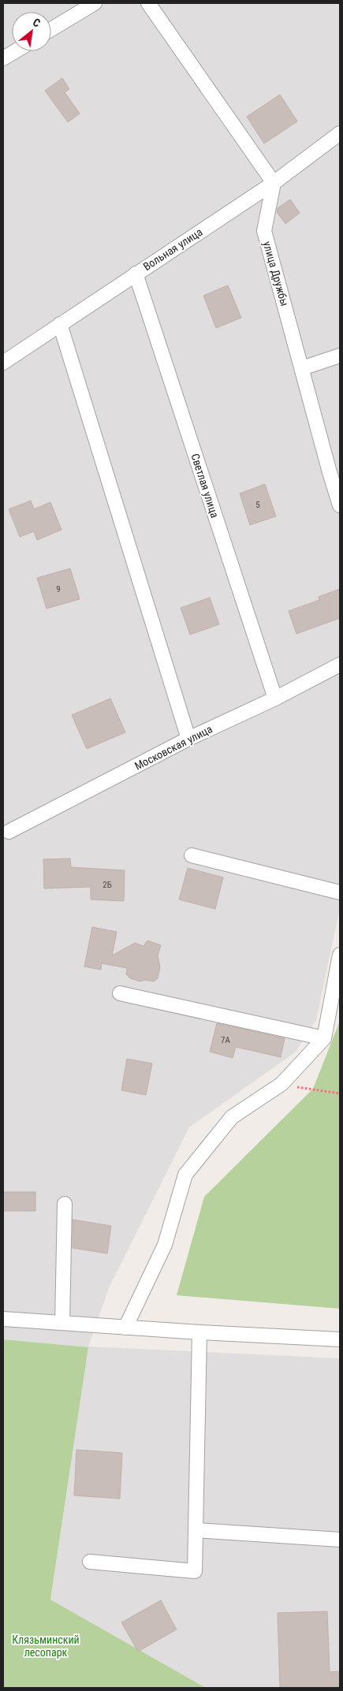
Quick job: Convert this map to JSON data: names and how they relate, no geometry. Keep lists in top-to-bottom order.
{
  "streets": {
    "street": [
      "Вольная улица",
      "улица Дружбы",
      "Светлая улица",
      "Московская улица"
    ]
  },
  "crossings": [
    ["Вольная улица", "улица Дружбы"],
    ["Вольная улица", "Светлая улица"],
    ["Светлая улица", "Московская улица"]
  ],
  "parks": ["Клязьминский лесопарк"],
  "house_numbers": [
    "5",
    "9",
    "2Б",
    "7А"
  ],
  "north": "top right"
}
